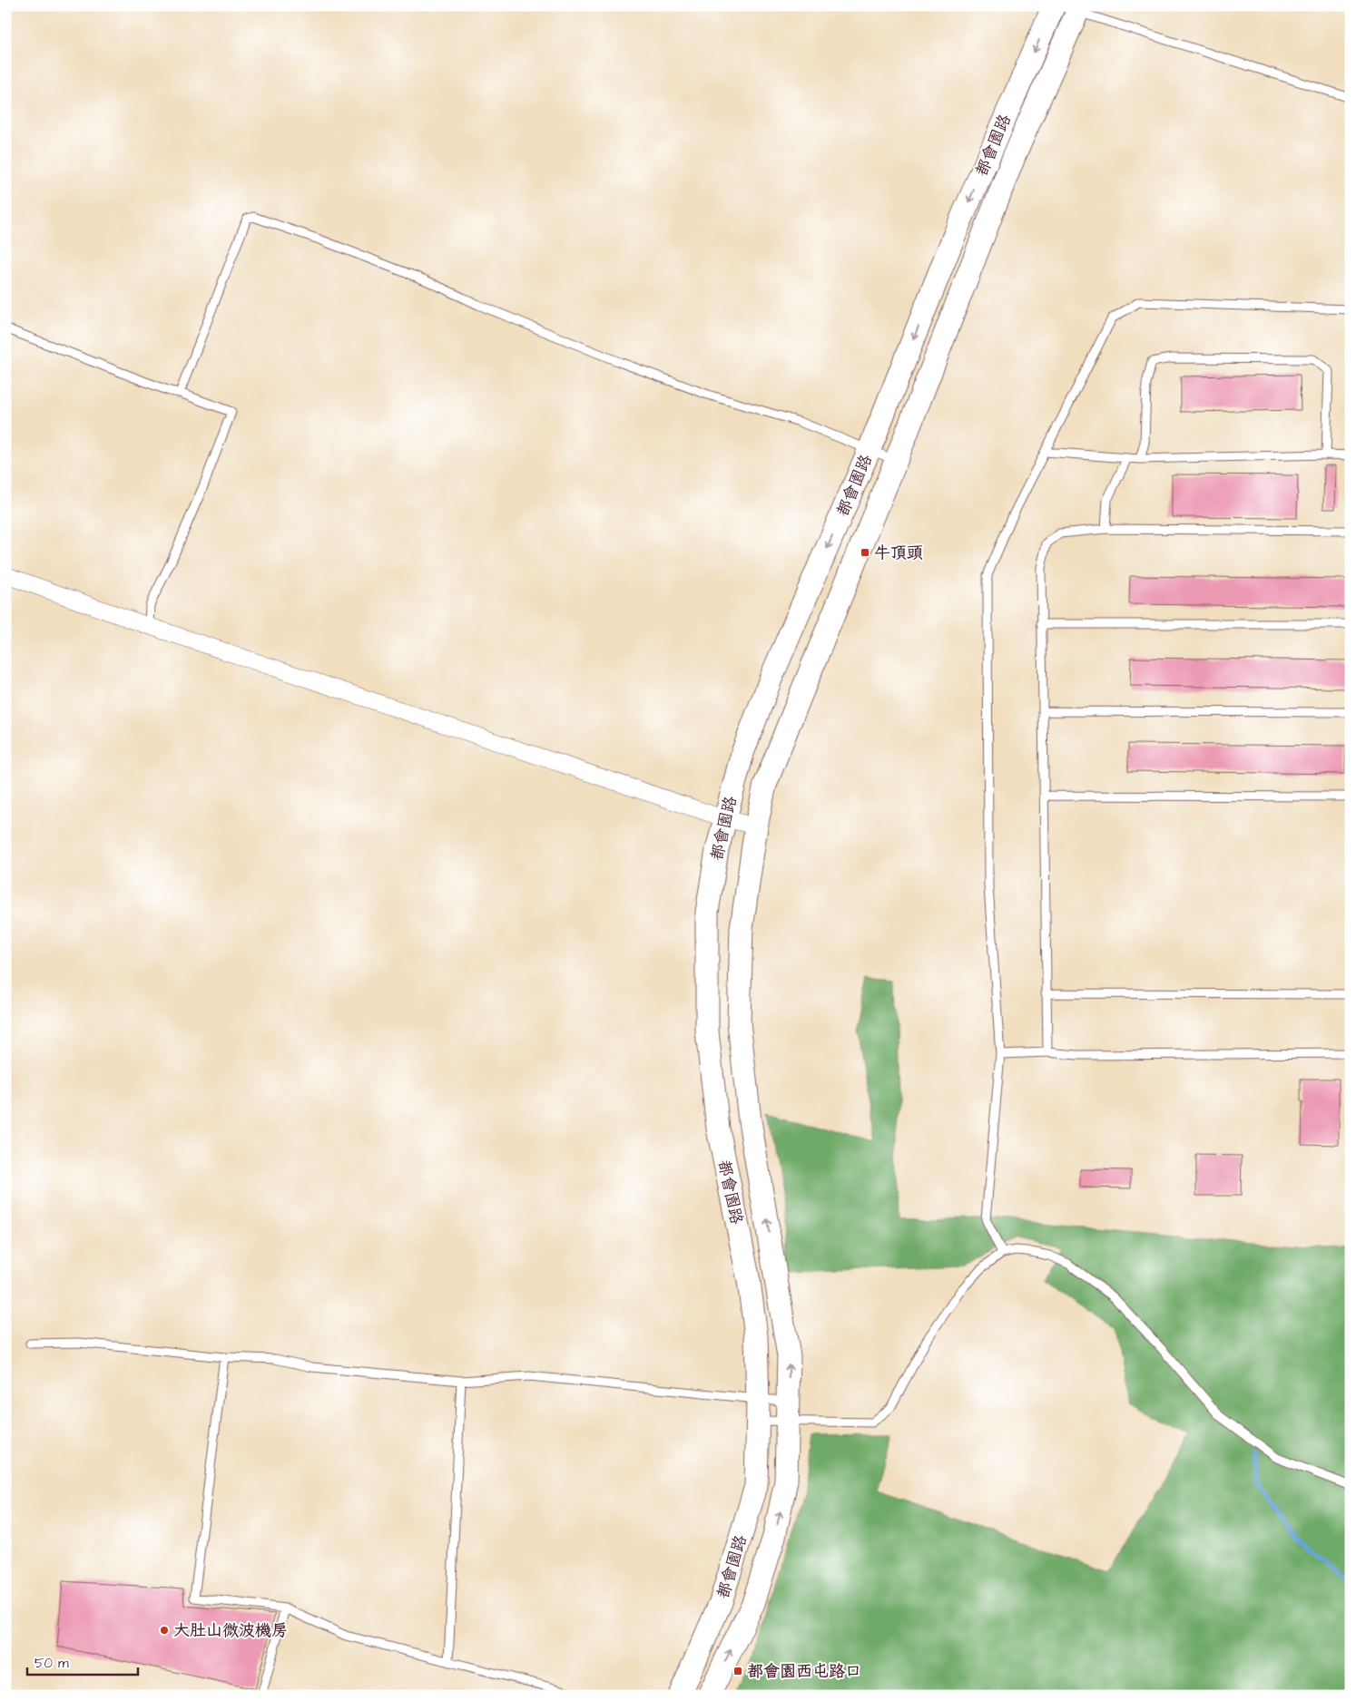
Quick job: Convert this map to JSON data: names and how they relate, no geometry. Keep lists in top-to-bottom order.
{
  "streets": {
    "street": ["都會園路"]
  },
  "places": {
    "transit": ["牛頂頭", "都會園西屯路口"],
    "other": ["大肚山微波機房"]
  },
  "scale_bar": "50 m"
}
